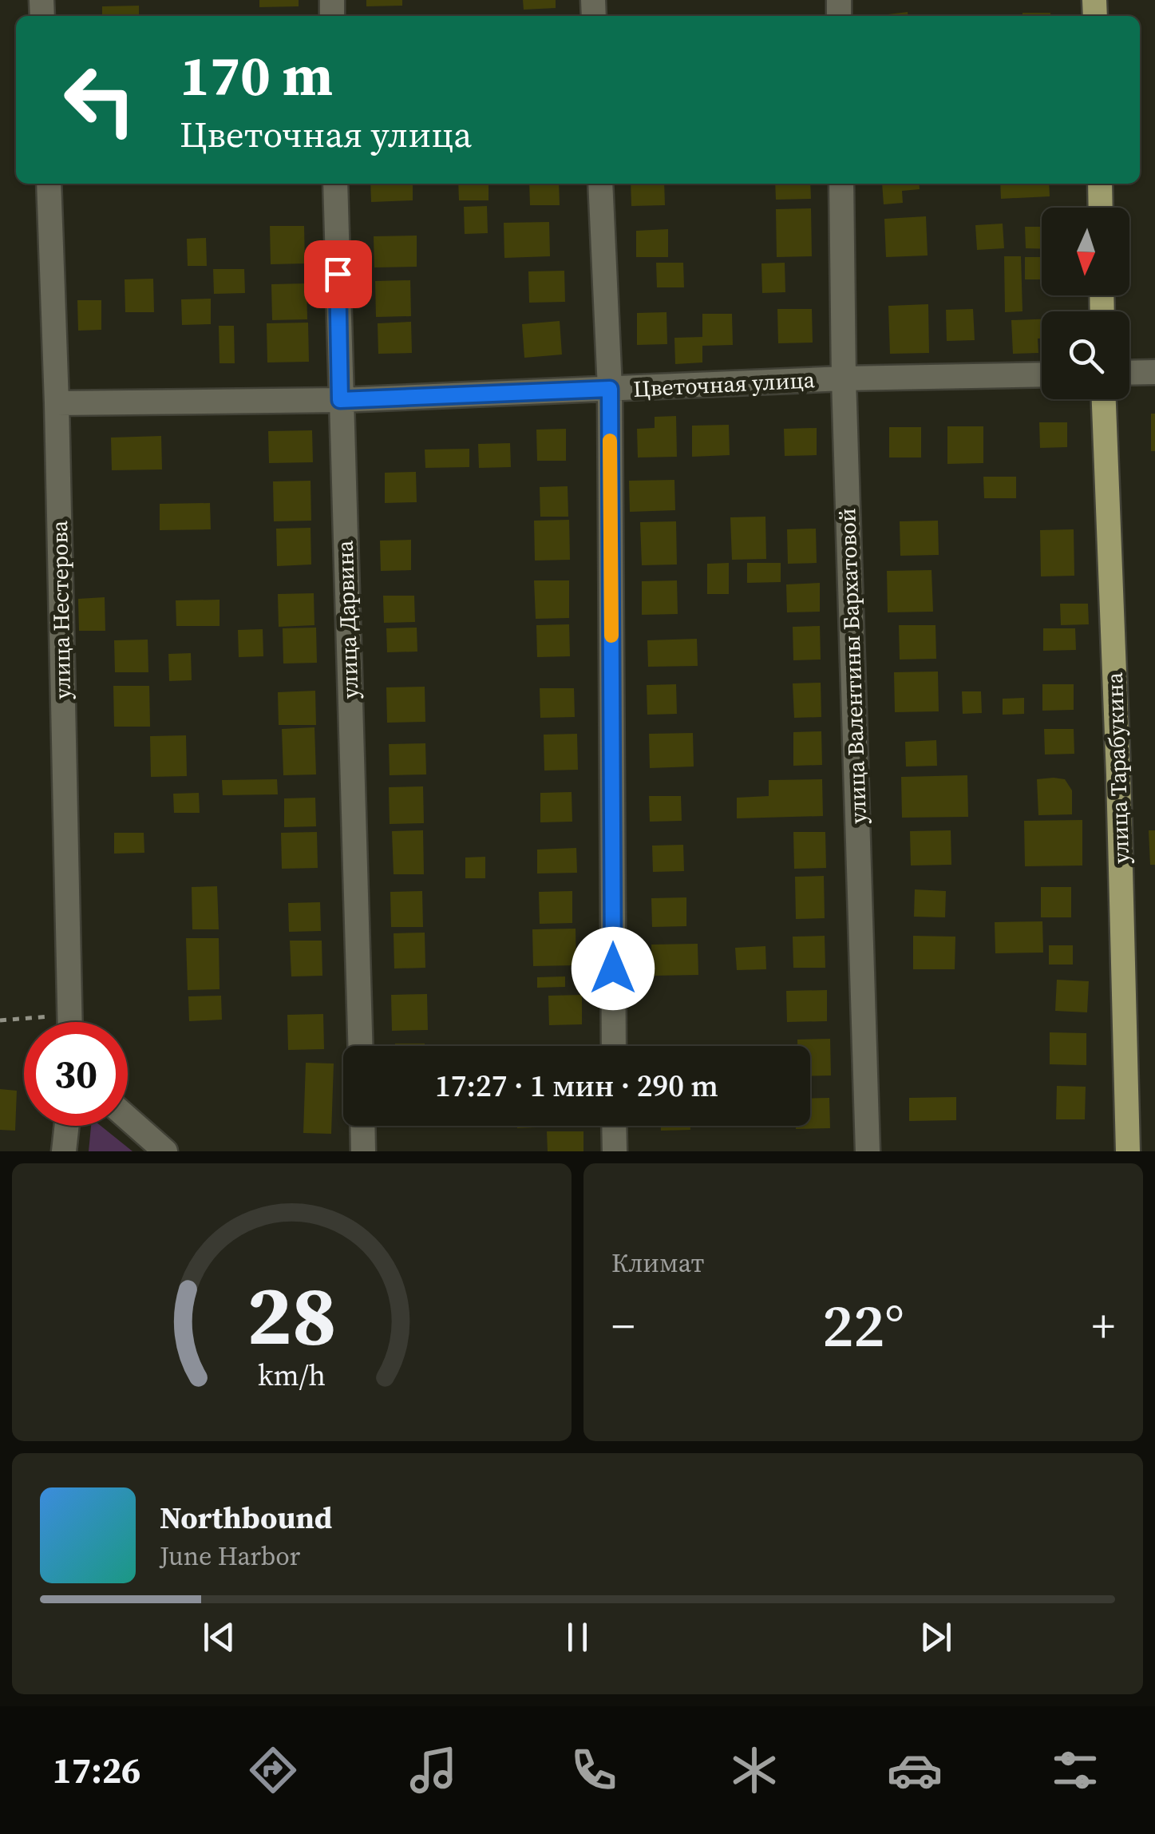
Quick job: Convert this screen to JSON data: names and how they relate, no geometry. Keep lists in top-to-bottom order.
{
  "streets": {
    "main road": ["улица Тарабукина"],
    "street": [
      "Цветочная улица",
      "улица Нестерова",
      "улица Дарвина",
      "улица Валентины Бархатовой"
    ]
  },
  "crossings": [
    ["Цветочная улица", "улица Нестерова"],
    ["Цветочная улица", "улица Дарвина"],
    ["Цветочная улица", "улица Валентины Бархатовой"]
  ],
  "north": "bottom",
  "page": {
    "turn": ["170 m", "Цветочная улица"],
    "limit": "30",
    "trip": "17:27 · 1 мин · 290 m",
    "tile": "Климат",
    "heat": ["−", "22°", "+"],
    "song": ["Northbound", "June Harbor"],
    "tabs": "17:26",
    "gauge": ["28", "km/h"]
  }
}
